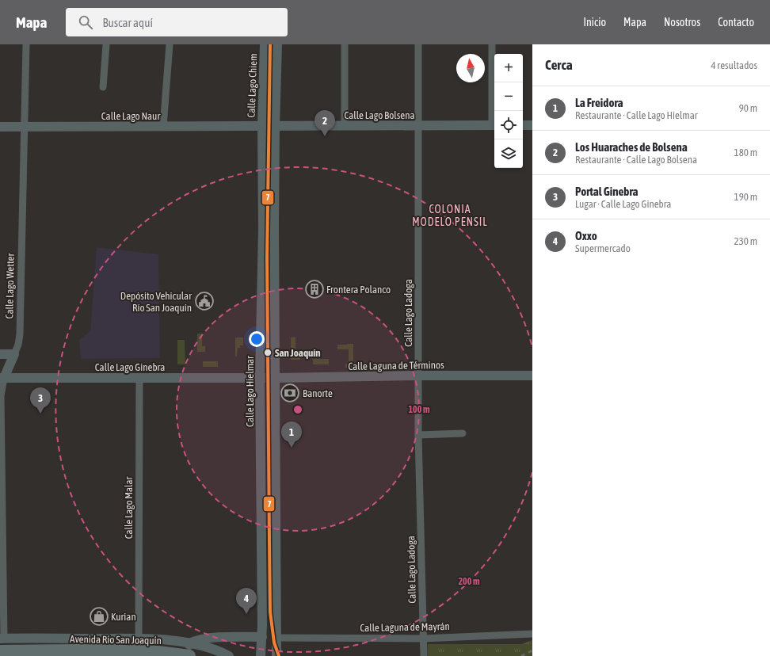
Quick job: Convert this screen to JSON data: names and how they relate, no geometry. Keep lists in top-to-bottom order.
{
  "streets": {
    "highway": ["Avenida Río San Joaquín"],
    "street": [
      "Calle Lago Chiem",
      "Calle Lago Bolsena",
      "Calle Lago Naur",
      "Calle Lago Wetter",
      "Calle Lago Ladoga",
      "Calle Laguna de Términos",
      "Calle Lago Ginebra",
      "Calle Lago Hielmar",
      "Calle Lago Malar",
      "Calle Laguna de Mayrán"
    ]
  },
  "crossings": [
    ["Calle Lago Chiem", "Calle Lago Bolsena"],
    ["Calle Lago Chiem", "Calle Lago Naur"],
    ["Calle Lago Chiem", "Calle Lago Hielmar"],
    ["Calle Lago Bolsena", "Calle Lago Naur"],
    ["Calle Lago Bolsena", "Calle Lago Ladoga"],
    ["Calle Lago Bolsena", "Calle Lago Hielmar"],
    ["Calle Lago Naur", "Calle Lago Wetter"],
    ["Calle Lago Naur", "Calle Lago Hielmar"],
    ["Calle Lago Wetter", "Calle Lago Ginebra"],
    ["Calle Lago Wetter", "Avenida Río San Joaquín"],
    ["Calle Lago Ladoga", "Calle Laguna de Términos"],
    ["Calle Lago Ladoga", "Calle Laguna de Mayrán"],
    ["Calle Laguna de Términos", "Calle Lago Ginebra"],
    ["Calle Laguna de Términos", "Calle Lago Hielmar"],
    ["Calle Lago Ginebra", "Calle Lago Hielmar"],
    ["Calle Lago Ginebra", "Calle Lago Malar"],
    ["Calle Lago Malar", "Avenida Río San Joaquín"]
  ],
  "districts": ["COLONIA MODELO PENSIL"],
  "places": {
    "building": ["Frontera Polanco"],
    "public building": ["Depósito Vehicular Río San Joaquín"],
    "other": ["San Joaquín"],
    "bank": ["Banorte"],
    "shop": ["Kurian"]
  },
  "lines": ["transit line 7"],
  "north": "top",
  "page": {
    "header": "Mapa",
    "search": "Buscar aquí",
    "nav": [
      "Inicio",
      "Mapa",
      "Nosotros",
      "Contacto"
    ],
    "heading": ["Cerca", "4 resultados"],
    "map_buttons": ["+", "−"],
    "list": [
      {
        "mark": "1",
        "name": "La Freidora",
        "note": "Restaurante · Calle Lago Hielmar",
        "value": "90 m"
      },
      {
        "mark": "2",
        "name": "Los Huaraches de Bolsena",
        "note": "Restaurante · Calle Lago Bolsena",
        "value": "180 m"
      },
      {
        "mark": "3",
        "name": "Portal Ginebra",
        "note": "Lugar · Calle Lago Ginebra",
        "value": "190 m"
      },
      {
        "mark": "4",
        "name": "Oxxo",
        "note": "Supermercado",
        "value": "230 m"
      }
    ],
    "pins": [
      "2",
      "3",
      "1",
      "4"
    ]
  },
  "rings": ["100 m", "200 m"]
}
